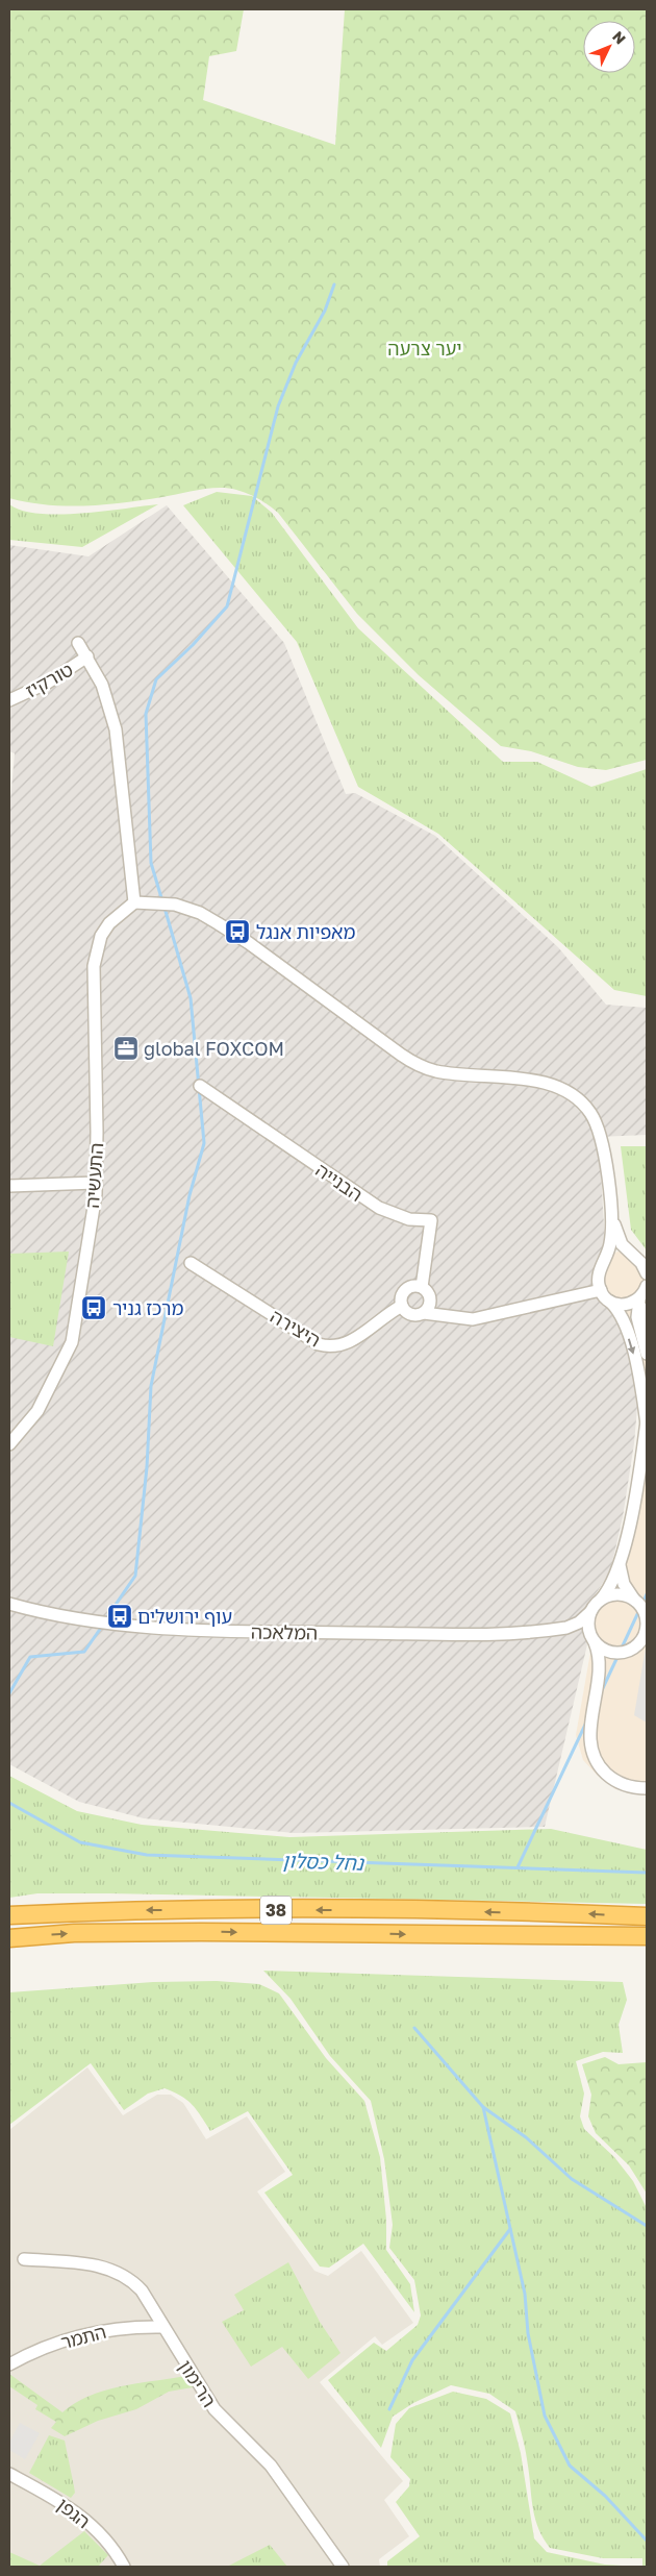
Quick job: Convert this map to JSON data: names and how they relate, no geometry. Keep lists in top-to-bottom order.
{
  "streets": {
    "highway": ["38"],
    "street": [
      "טורקיז",
      "התעשיה",
      "הבנייה",
      "היצירה",
      "המלאכה",
      "התמר",
      "הרימון",
      "הגפן"
    ]
  },
  "crossings": [
    ["הבנייה", "היצירה"],
    ["התמר", "הרימון"]
  ],
  "water": ["נחל כסלון"],
  "parks": ["יער צרעה"],
  "places": {
    "bus stop": ["מאפיות אנגל", "מרכז גניר", "עוף ירושלים"],
    "office": ["global FOXCOM"]
  },
  "north": "top right"
}
